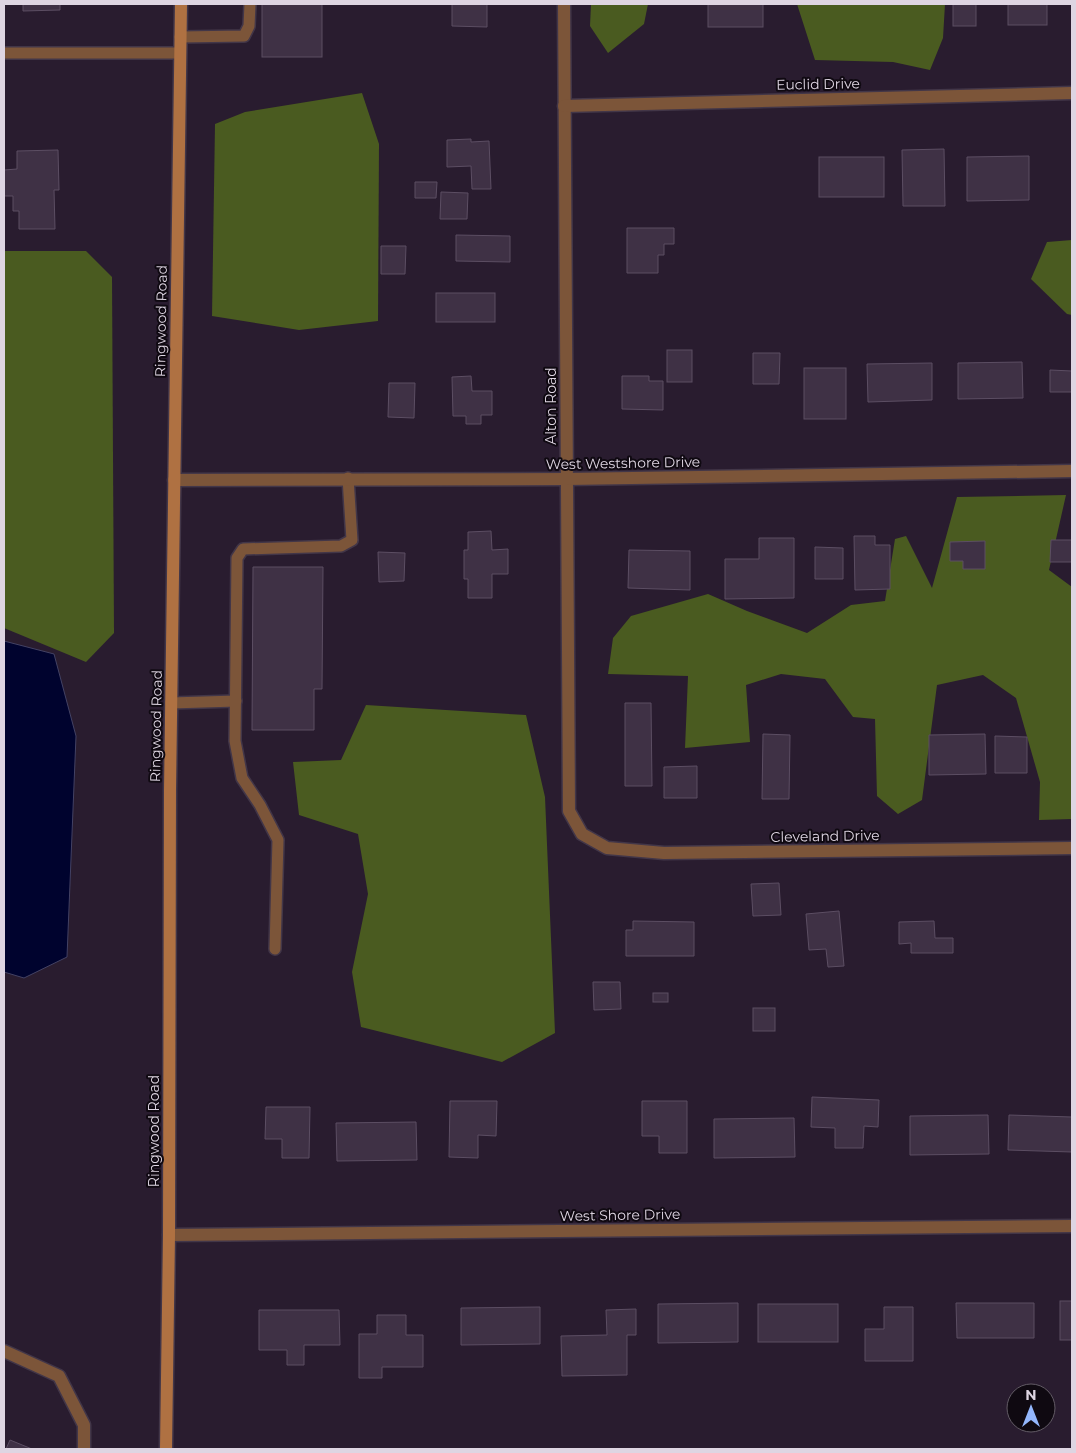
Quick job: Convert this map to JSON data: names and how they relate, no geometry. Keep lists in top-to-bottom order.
{
  "streets": {
    "street": [
      "Euclid Drive",
      "Ringwood Road",
      "Alton Road",
      "West Westshore Drive",
      "Cleveland Drive",
      "West Shore Drive"
    ]
  },
  "crossings": [
    ["Euclid Drive", "Alton Road"],
    ["Ringwood Road", "West Westshore Drive"],
    ["Ringwood Road", "West Shore Drive"],
    ["Alton Road", "West Westshore Drive"],
    ["Alton Road", "Cleveland Drive"]
  ],
  "north": "top"
}
